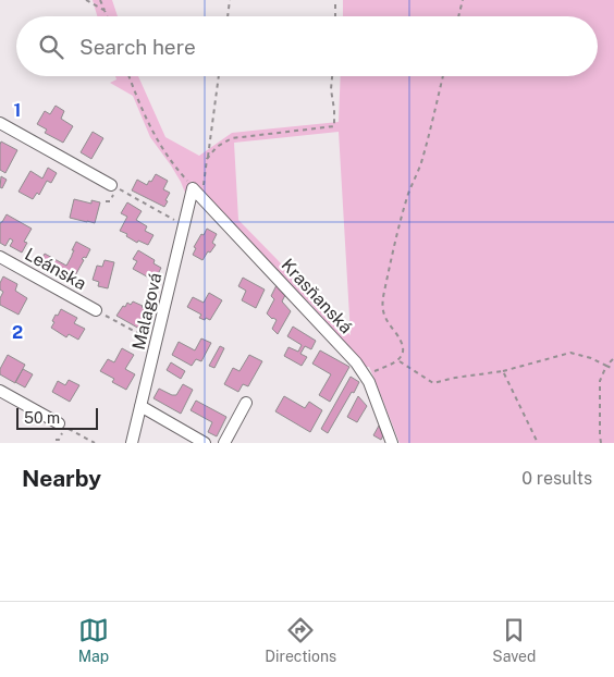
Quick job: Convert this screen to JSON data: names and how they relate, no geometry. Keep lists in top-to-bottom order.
{
  "streets": {
    "street": ["Leánska", "Krasňanská", "Malagová"]
  },
  "crossings": [
    ["Krasňanská", "Malagová"]
  ],
  "scale_bar": "50 m",
  "page": {
    "search": "Search here",
    "scale": "50 m",
    "heading": ["Nearby", "0 results"],
    "nav": ["Map", "Directions", "Saved"]
  },
  "grid": {
    "rows": ["1", "2"]
  }
}
